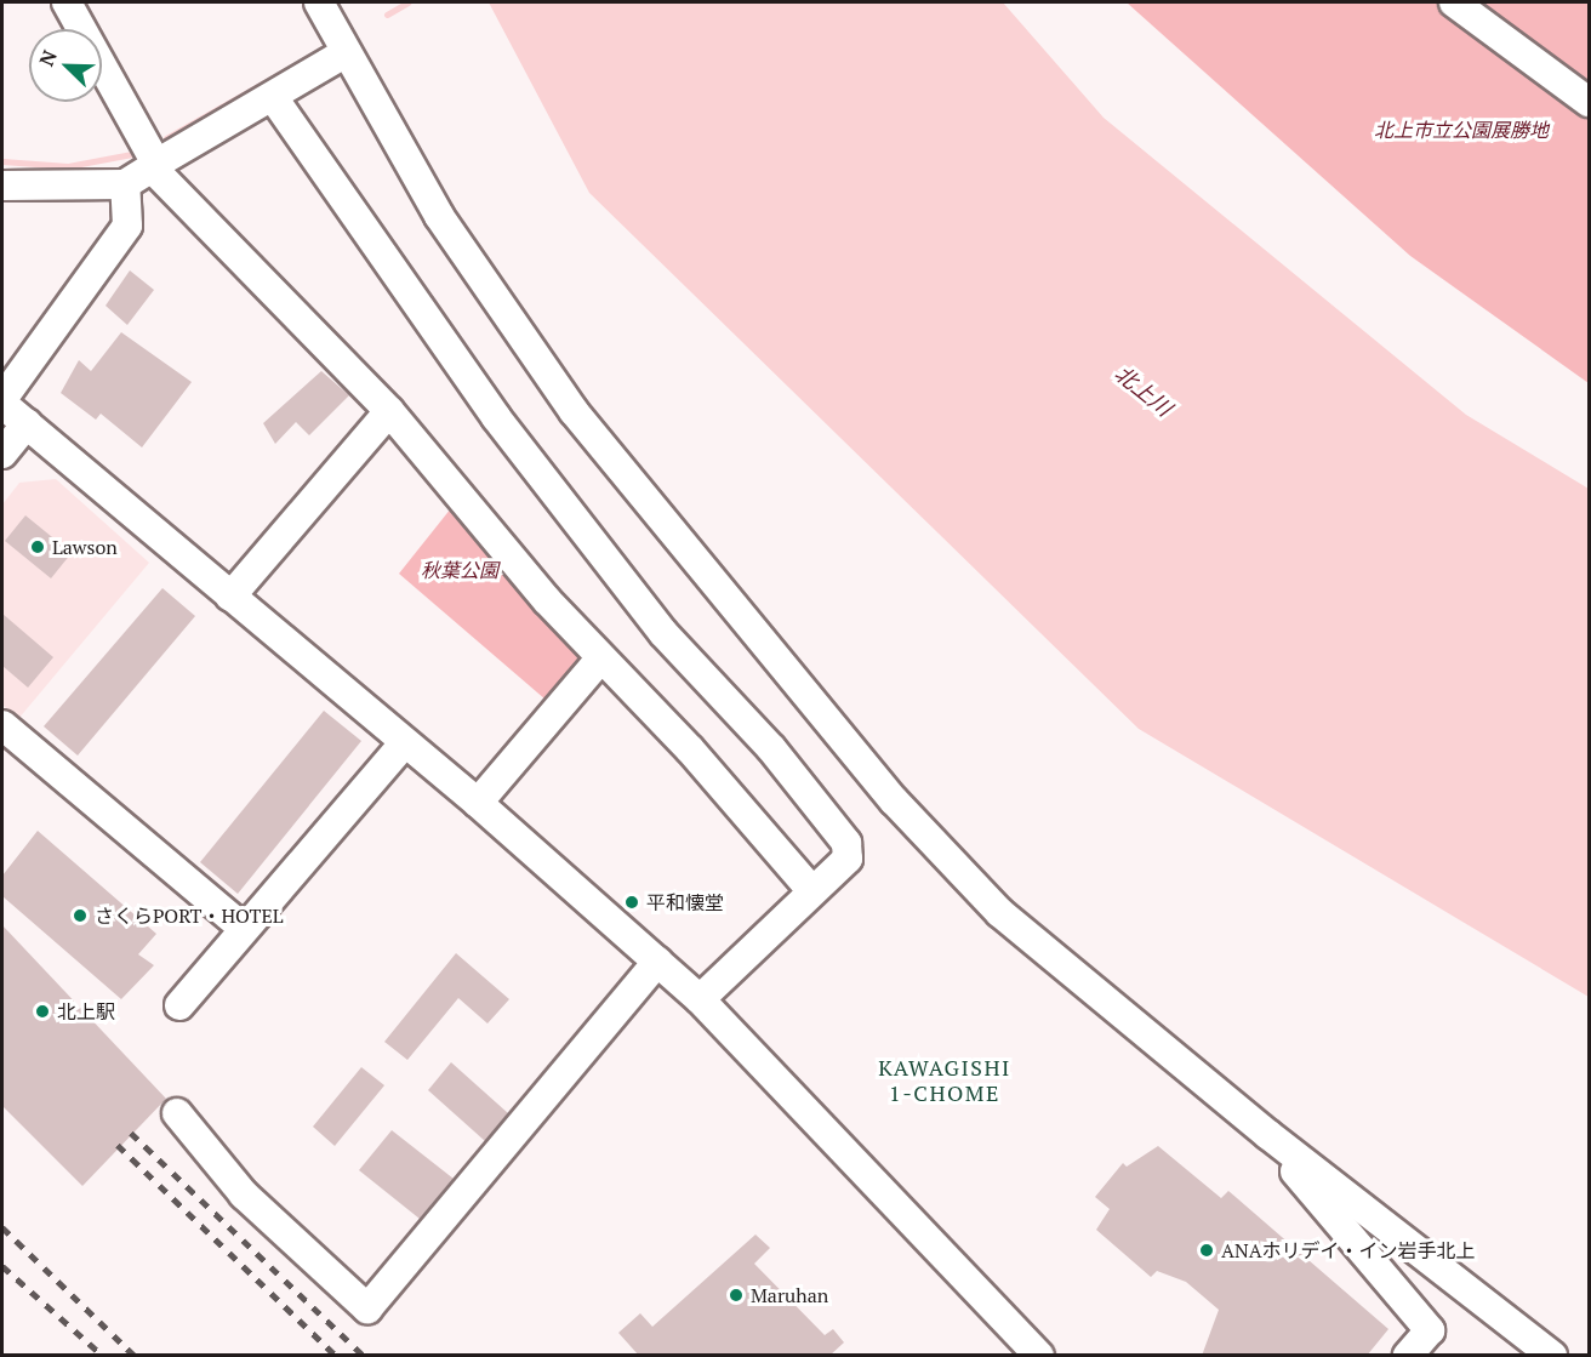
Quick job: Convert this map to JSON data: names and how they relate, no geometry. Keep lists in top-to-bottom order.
{
  "districts": ["KAWAGISHI 1-CHOME"],
  "water": ["北上川"],
  "parks": ["北上市立公園展勝地", "秋葉公園"],
  "places": [
    "Lawson",
    "平和懐堂",
    "さくらPORT・HOTEL",
    "北上駅",
    "ANAホリデイ・イン岩手北上",
    "Maruhan"
  ],
  "north": "top left"
}
